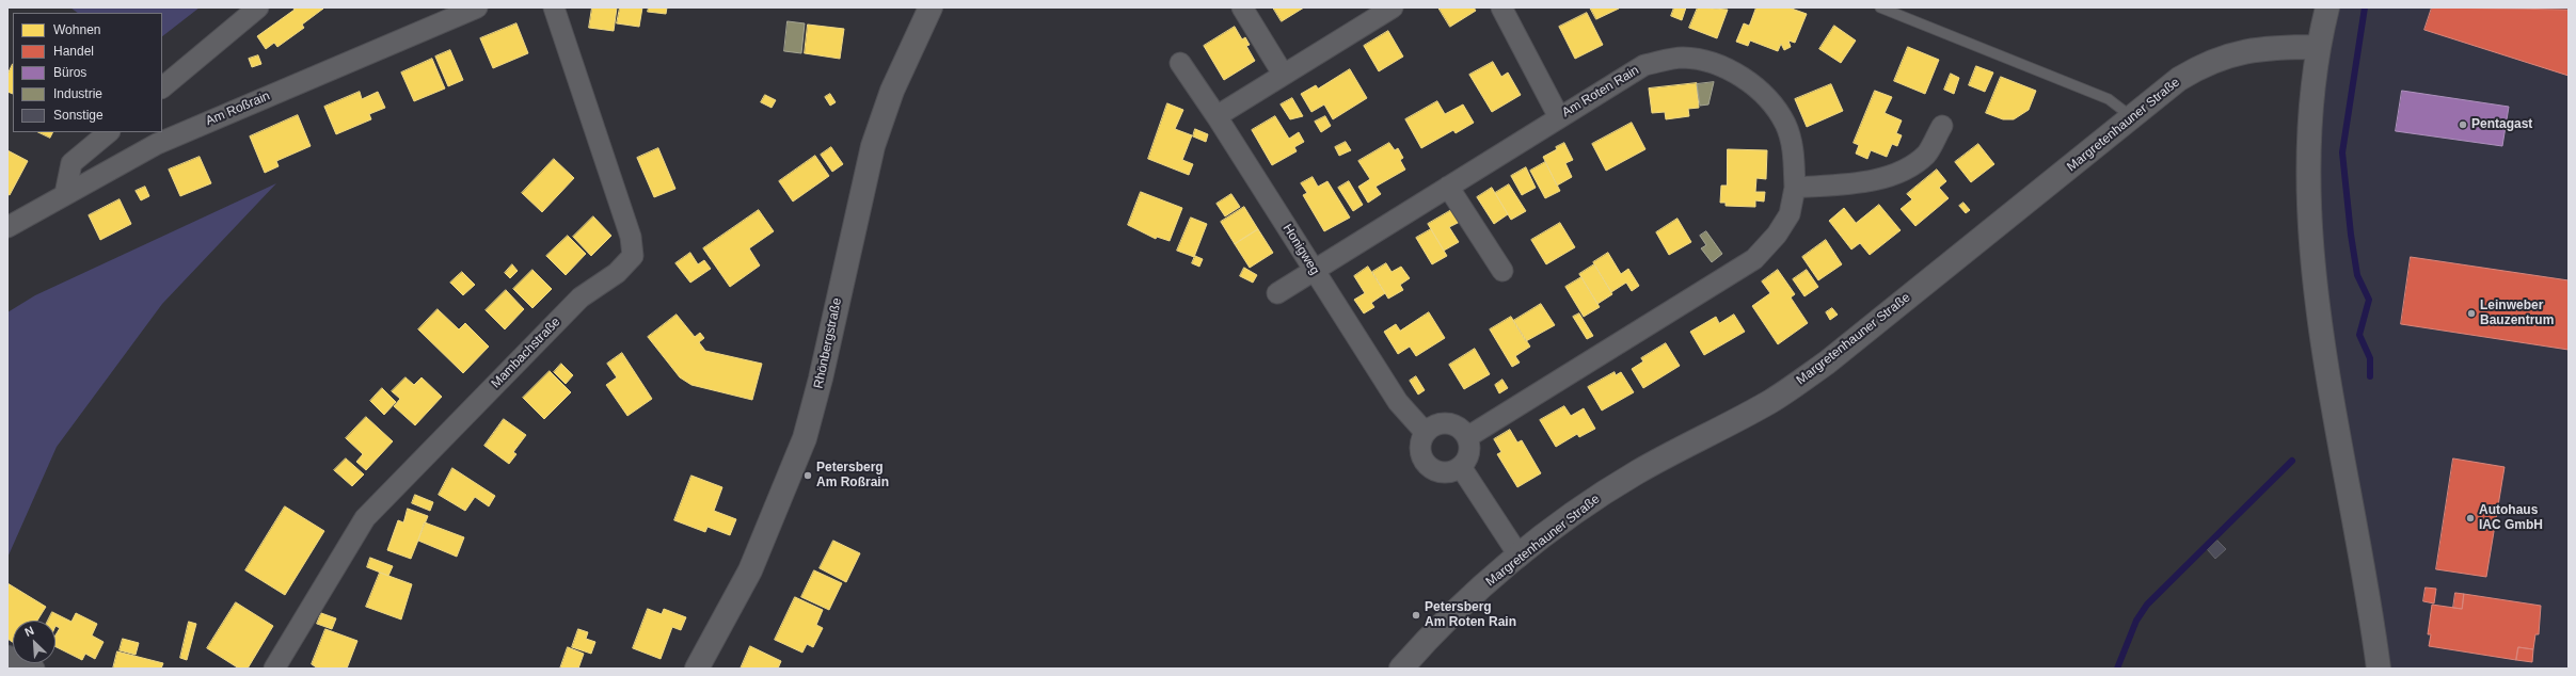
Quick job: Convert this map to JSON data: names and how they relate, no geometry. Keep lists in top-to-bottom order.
{
  "streets": {
    "street": [
      "Am Roten Rain",
      "Am Roßrain",
      "Margretenhauner Straße",
      "Honigweg",
      "Rhönbergstraße",
      "Mambachstraße"
    ]
  },
  "crossings": [
    ["Am Roten Rain", "Honigweg"]
  ],
  "places": [
    "Pentagast",
    "Leinweber Bauzentrum",
    "Petersberg Am Roßrain",
    "Autohaus IAC GmbH",
    "Petersberg Am Roten Rain"
  ],
  "legend": [
    "Wohnen",
    "Handel",
    "Büros",
    "Industrie",
    "Sonstige"
  ],
  "north": "top left"
}
